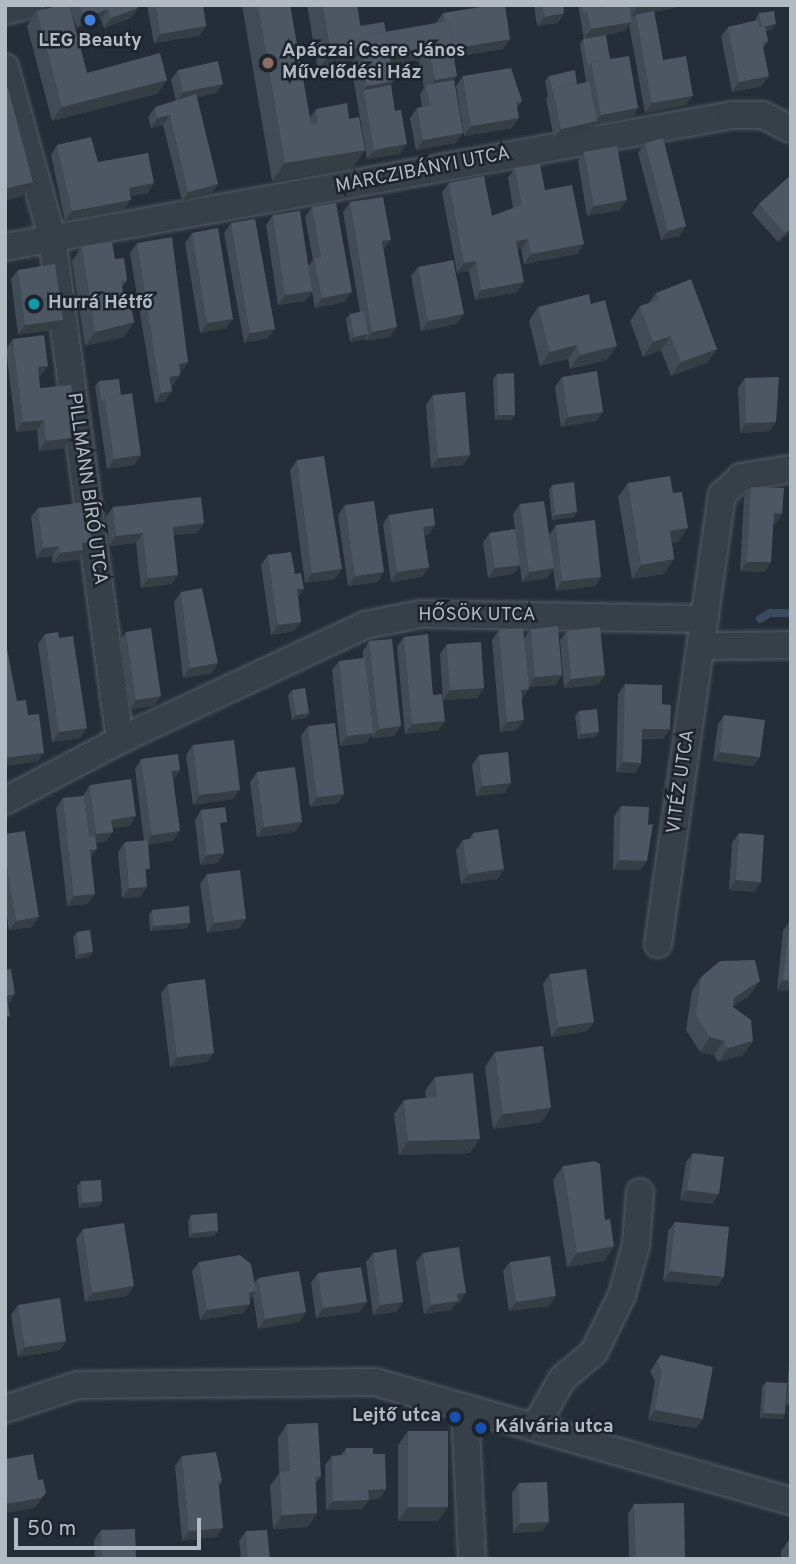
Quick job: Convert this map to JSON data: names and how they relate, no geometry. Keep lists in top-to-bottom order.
{
  "streets": {
    "street": [
      "MARCZIBÁNYI UTCA",
      "PILLMANN BÍRÓ UTCA",
      "HŐSÖK UTCA",
      "VITÉZ UTCA"
    ]
  },
  "crossings": [
    ["MARCZIBÁNYI UTCA", "PILLMANN BÍRÓ UTCA"],
    ["PILLMANN BÍRÓ UTCA", "HŐSÖK UTCA"],
    ["HŐSÖK UTCA", "VITÉZ UTCA"]
  ],
  "places": [
    "LEG Beauty",
    "Apáczai Csere János Művelődési Ház",
    "Hurrá Hétfő",
    "Lejtő utca",
    "Kálvária utca"
  ],
  "scale_bar": "50 m"
}
